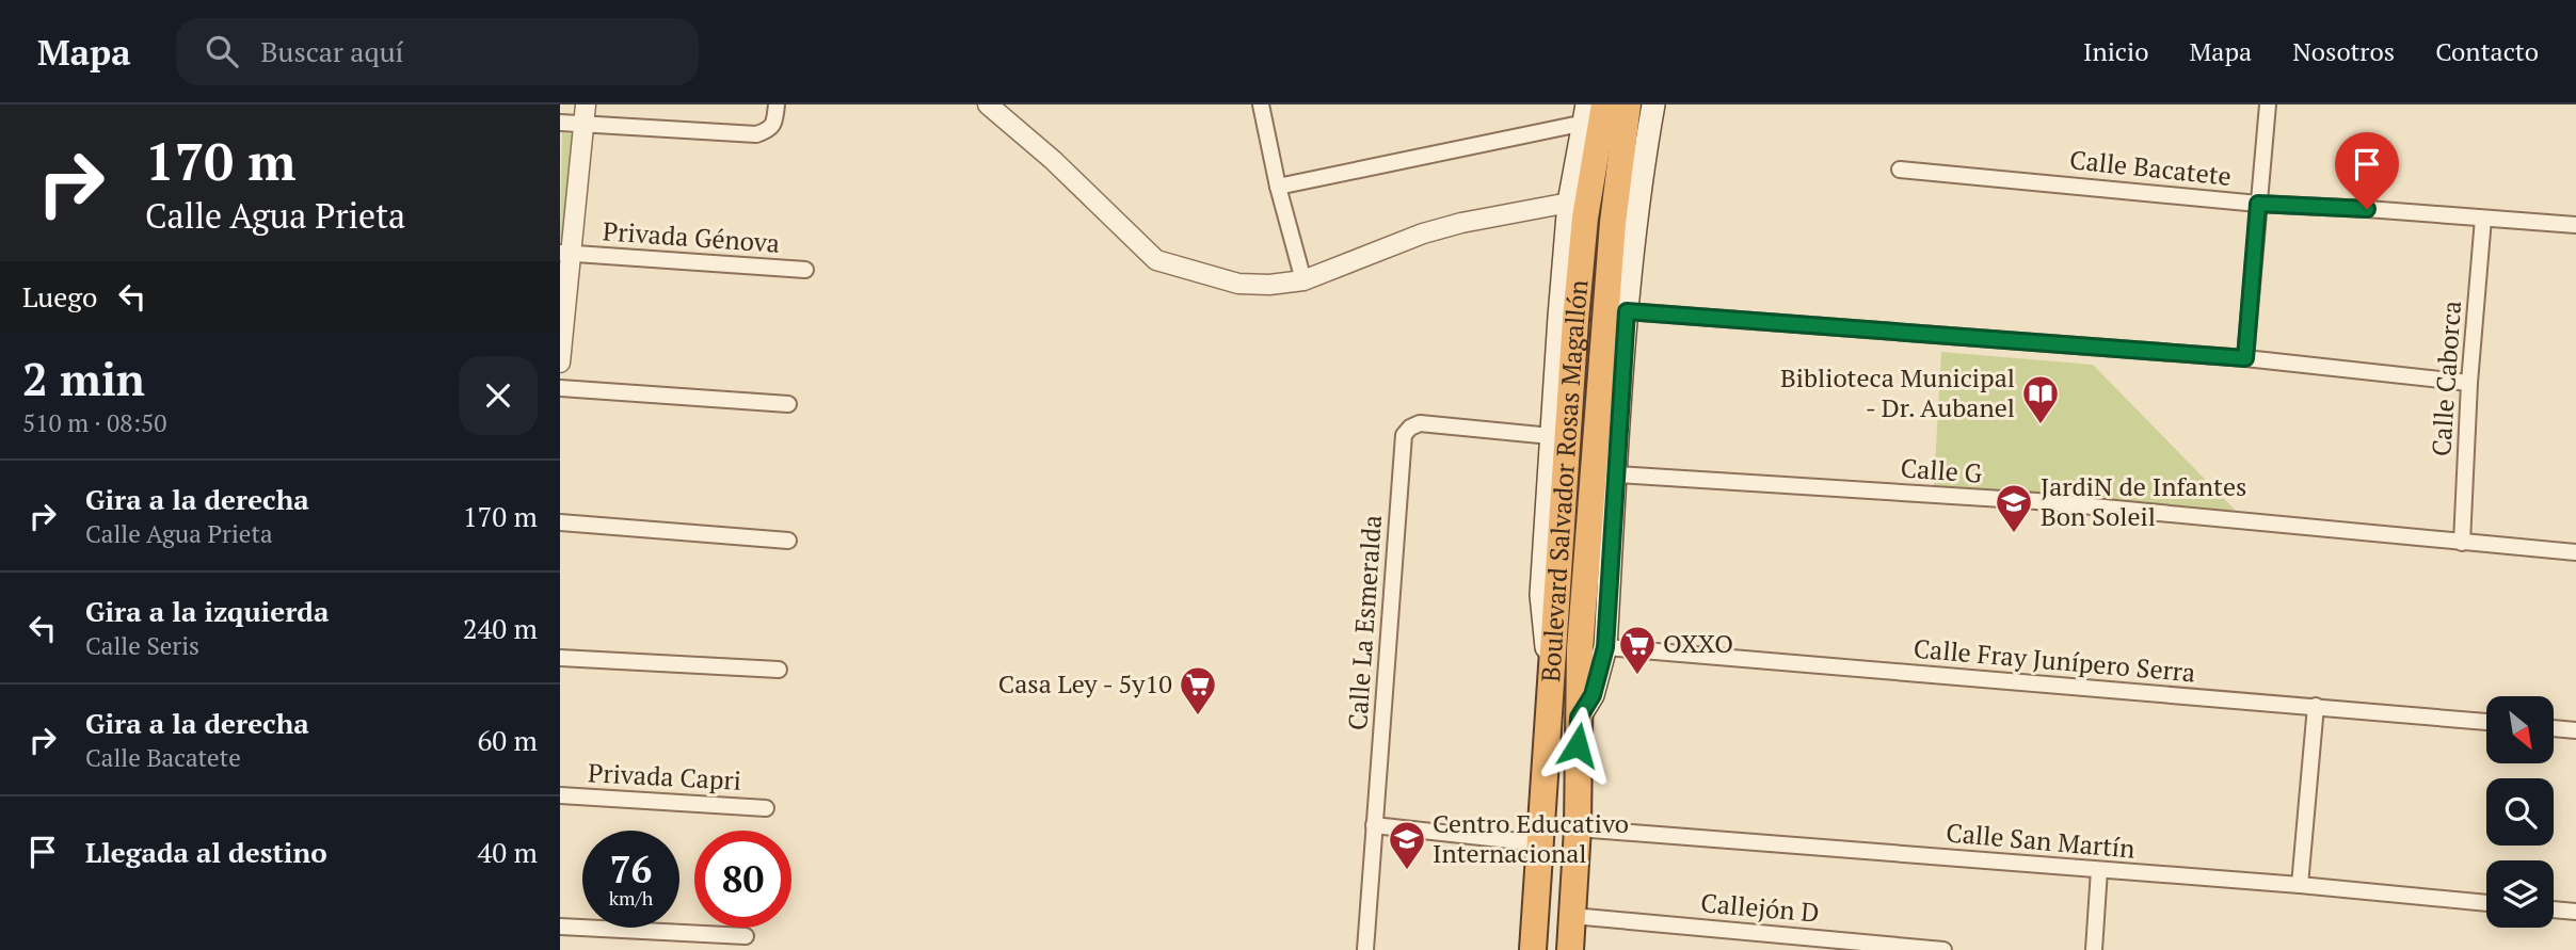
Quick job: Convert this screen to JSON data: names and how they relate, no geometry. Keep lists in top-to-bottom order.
{
  "streets": {
    "highway": ["Boulevard Salvador Rosas Magallón"],
    "street": [
      "Calle Bacatete",
      "Privada Génova",
      "Calle Caborca",
      "Calle G",
      "Calle La Esmeralda",
      "Calle Fray Junípero Serra",
      "Privada Capri",
      "Calle San Martín",
      "Callejón D"
    ]
  },
  "crossings": [
    ["Calle Bacatete", "Calle Caborca"],
    ["Calle Caborca", "Calle G"],
    ["Boulevard Salvador Rosas Magallón", "Calle San Martín"],
    ["Boulevard Salvador Rosas Magallón", "Callejón D"]
  ],
  "places": {
    "library": ["Biblioteca Municipal - Dr. Aubanel"],
    "school or university": ["JardiN de Infantes Bon Soleil", "Centro Educativo Internacional"],
    "supermarket": ["OXXO", "Casa Ley - 5y10"]
  },
  "north": "bottom right",
  "page": {
    "header": "Mapa",
    "search": "Buscar aquí",
    "nav": [
      "Inicio",
      "Mapa",
      "Nosotros",
      "Contacto"
    ],
    "turn": ["170 m", "Calle Agua Prieta"],
    "then": "Luego",
    "heading": ["2 min", "510 m · 08:50"],
    "list": [
      {
        "name": "Gira a la derecha",
        "note": "Calle Agua Prieta",
        "value": "170 m"
      },
      {
        "name": "Gira a la izquierda",
        "note": "Calle Seris",
        "value": "240 m"
      },
      {
        "name": "Gira a la derecha",
        "note": "Calle Bacatete",
        "value": "60 m"
      },
      {
        "name": "Llegada al destino",
        "value": "40 m"
      }
    ],
    "speed": "76 km/h",
    "limit": "80"
  }
}
